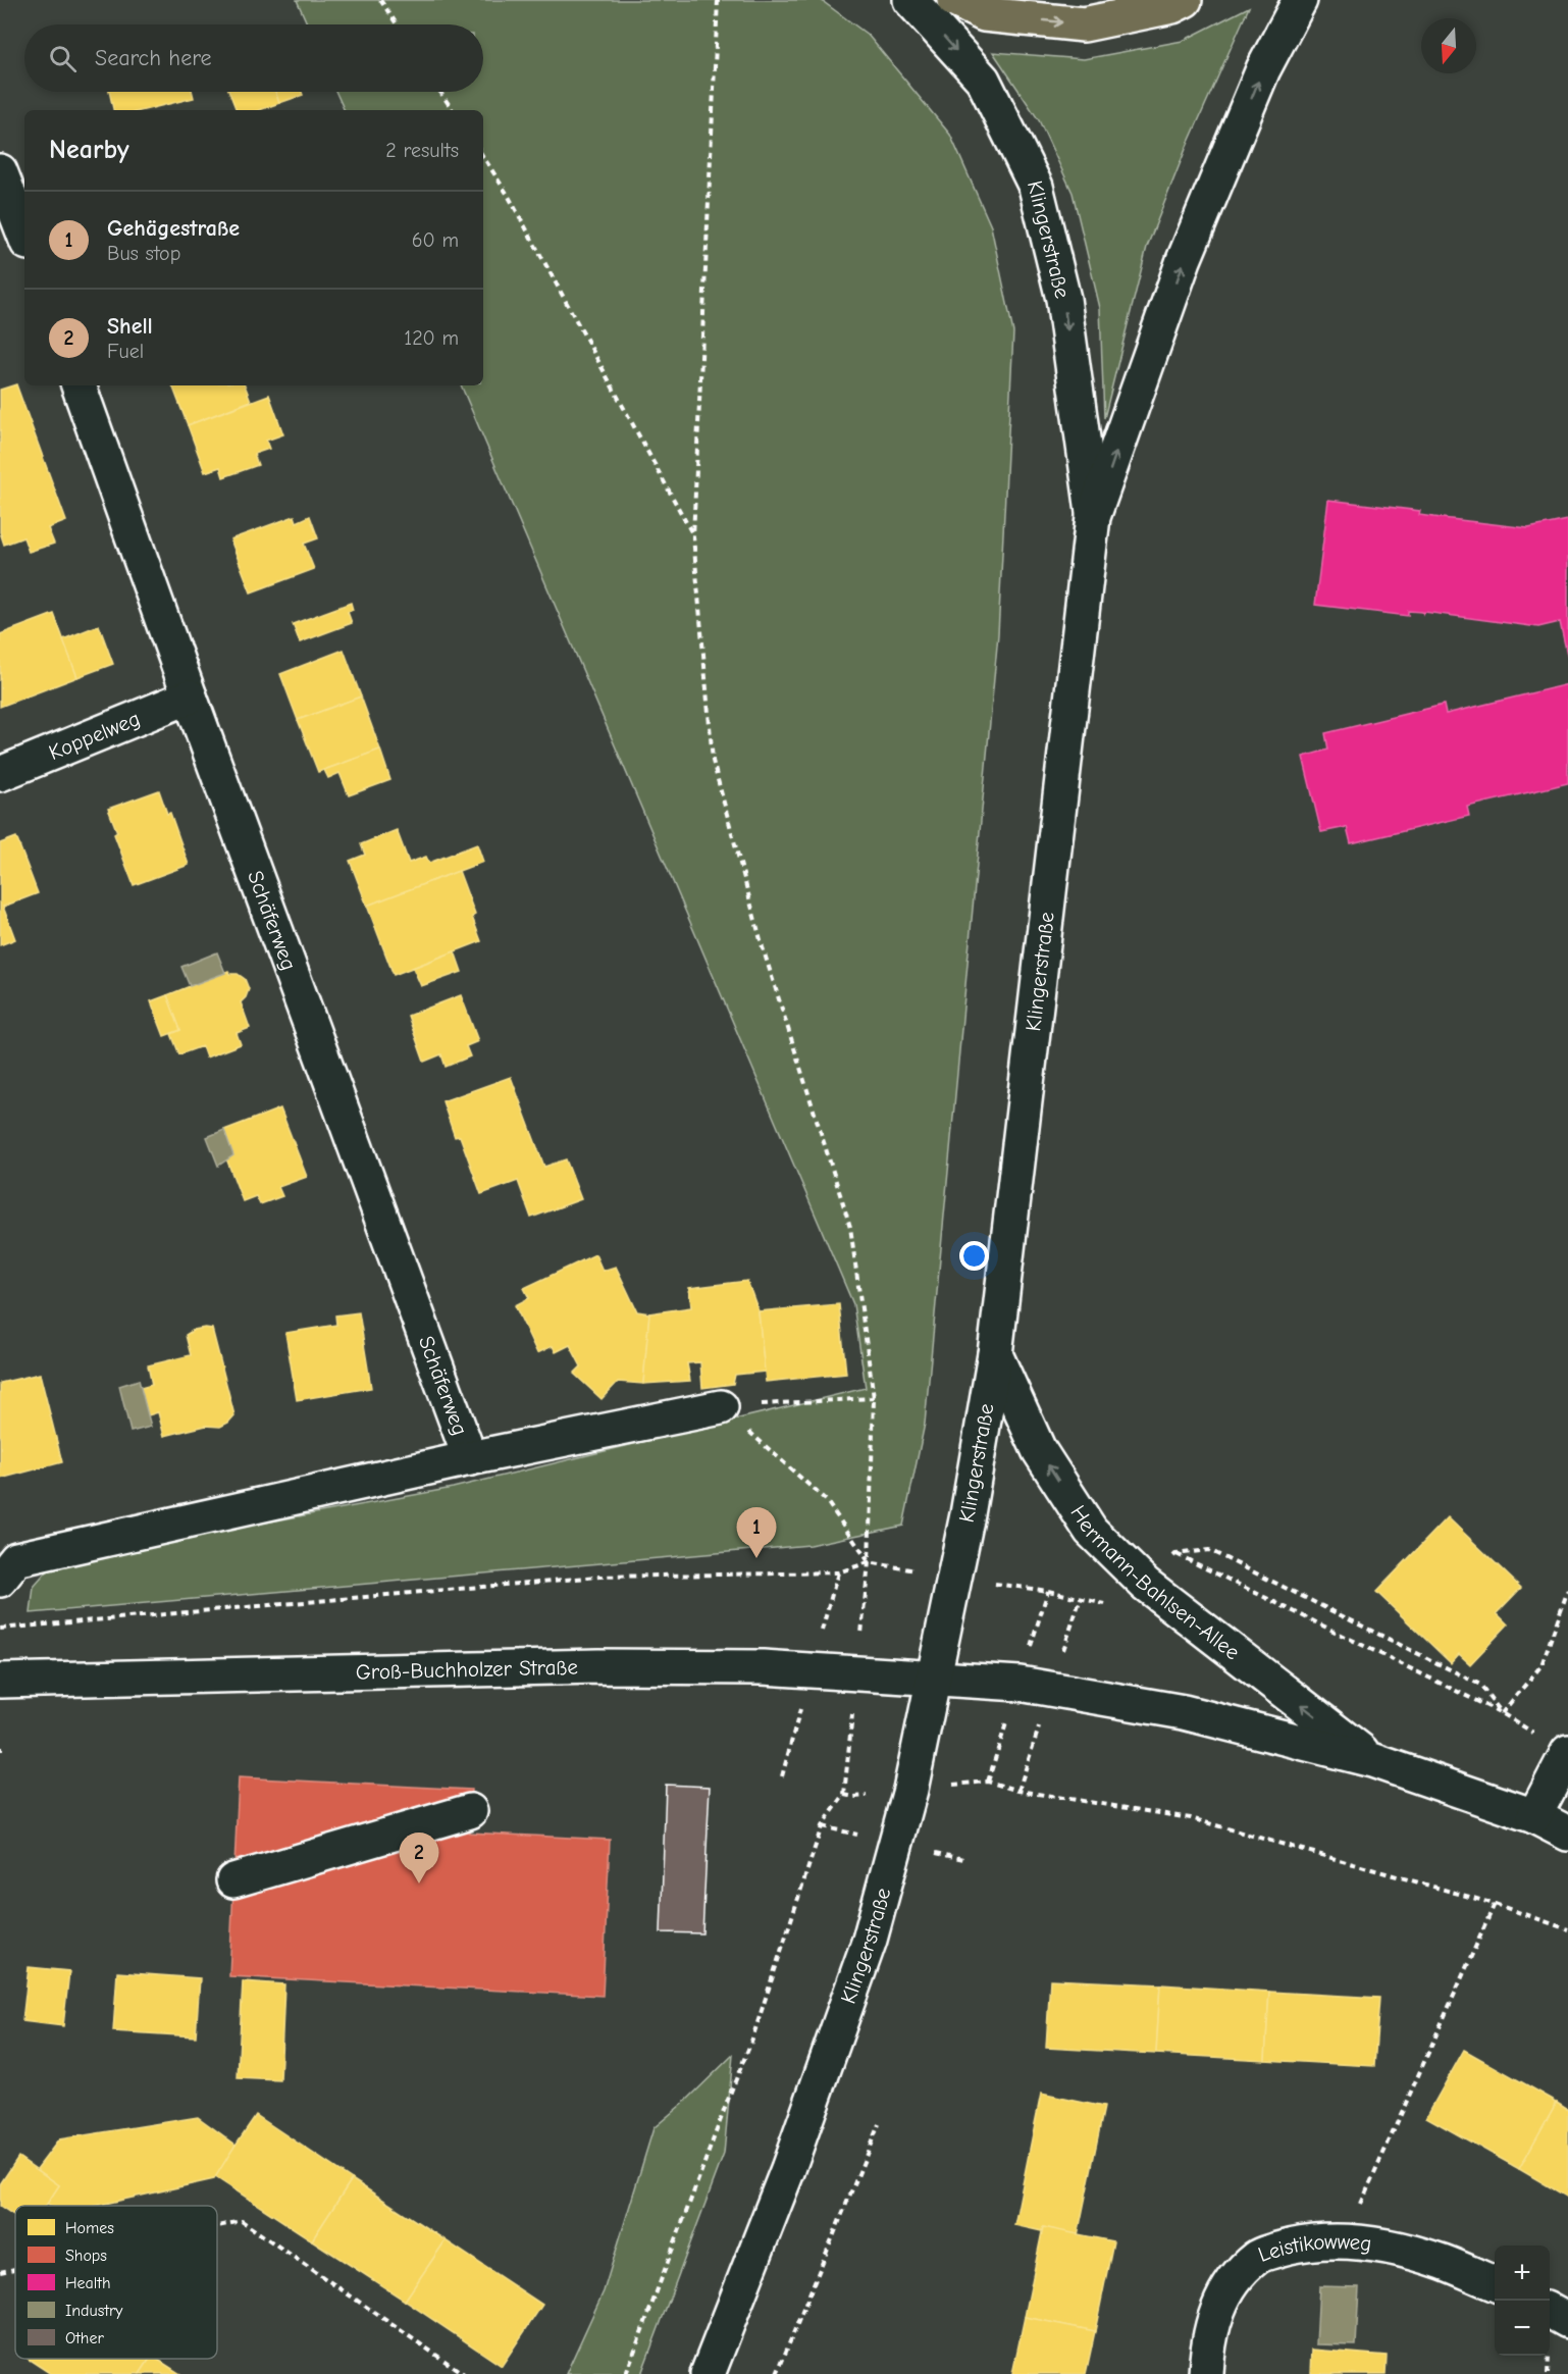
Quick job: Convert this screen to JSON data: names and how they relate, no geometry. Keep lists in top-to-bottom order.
{
  "streets": {
    "street": [
      "Klingerstraße",
      "Koppelweg",
      "Schäferweg",
      "Hermann-Bahlsen-Allee",
      "Groß-Buchholzer Straße",
      "Leistikowweg"
    ]
  },
  "crossings": [
    ["Klingerstraße", "Hermann-Bahlsen-Allee"],
    ["Klingerstraße", "Groß-Buchholzer Straße"],
    ["Koppelweg", "Schäferweg"],
    ["Hermann-Bahlsen-Allee", "Groß-Buchholzer Straße"]
  ],
  "one_way": ["Hermann-Bahlsen-Allee"],
  "legend": [
    "Homes",
    "Shops",
    "Health",
    "Industry",
    "Other"
  ],
  "north": "bottom",
  "page": {
    "search": "Search here",
    "heading": ["Nearby", "2 results"],
    "list": [
      {
        "mark": "1",
        "name": "Gehägestraße",
        "note": "Bus stop",
        "value": "60 m"
      },
      {
        "mark": "2",
        "name": "Shell",
        "note": "Fuel",
        "value": "120 m"
      }
    ],
    "pins": ["1", "2"],
    "map_buttons": ["+", "−"]
  }
}
